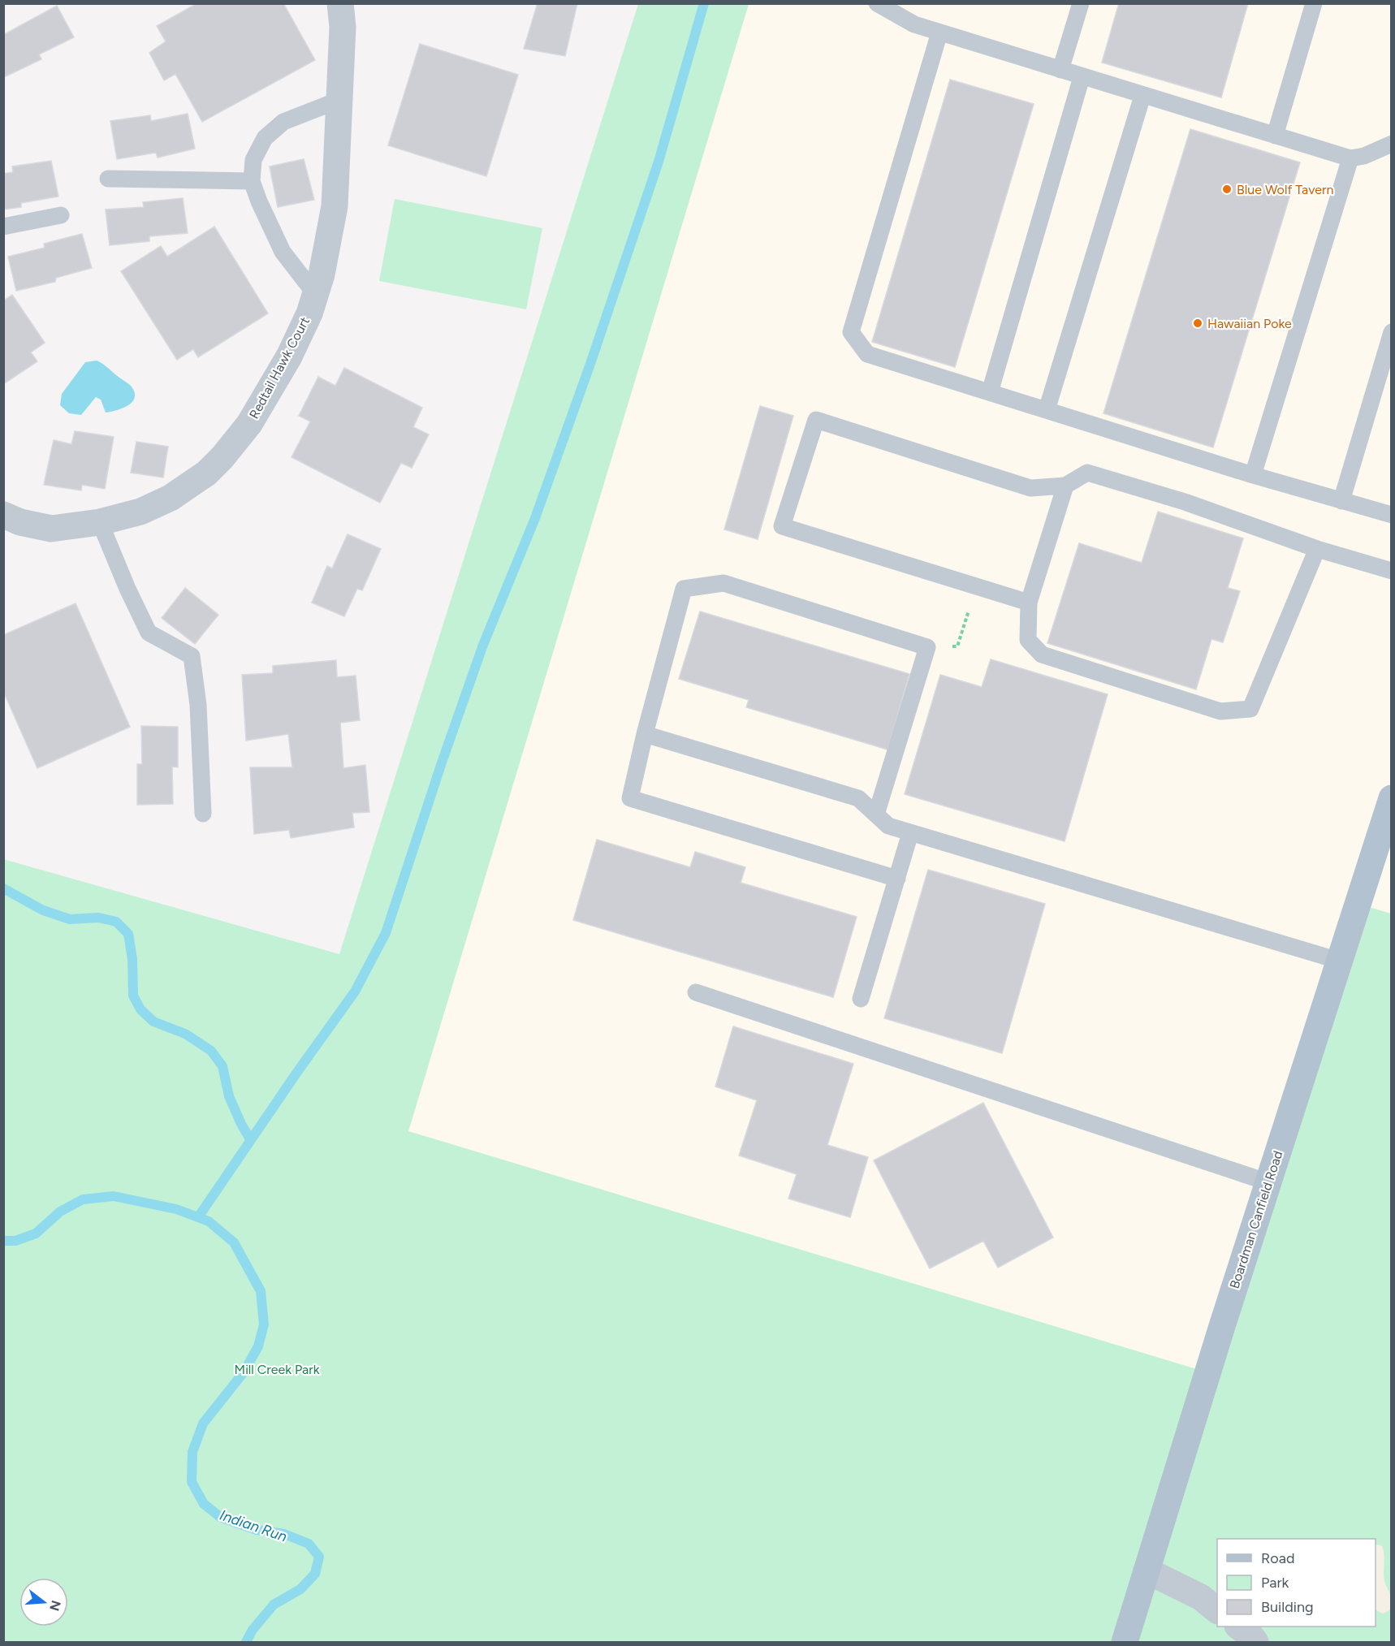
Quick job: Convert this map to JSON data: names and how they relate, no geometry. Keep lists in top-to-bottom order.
{
  "streets": {
    "main road": ["Boardman Canfield Road"],
    "street": ["Redtail Hawk Court"]
  },
  "water": ["Indian Run"],
  "parks": ["Mill Creek Park"],
  "places": ["Blue Wolf Tavern", "Hawaiian Poke"],
  "legend": ["Road", "Park", "Building"],
  "north": "right"
}
